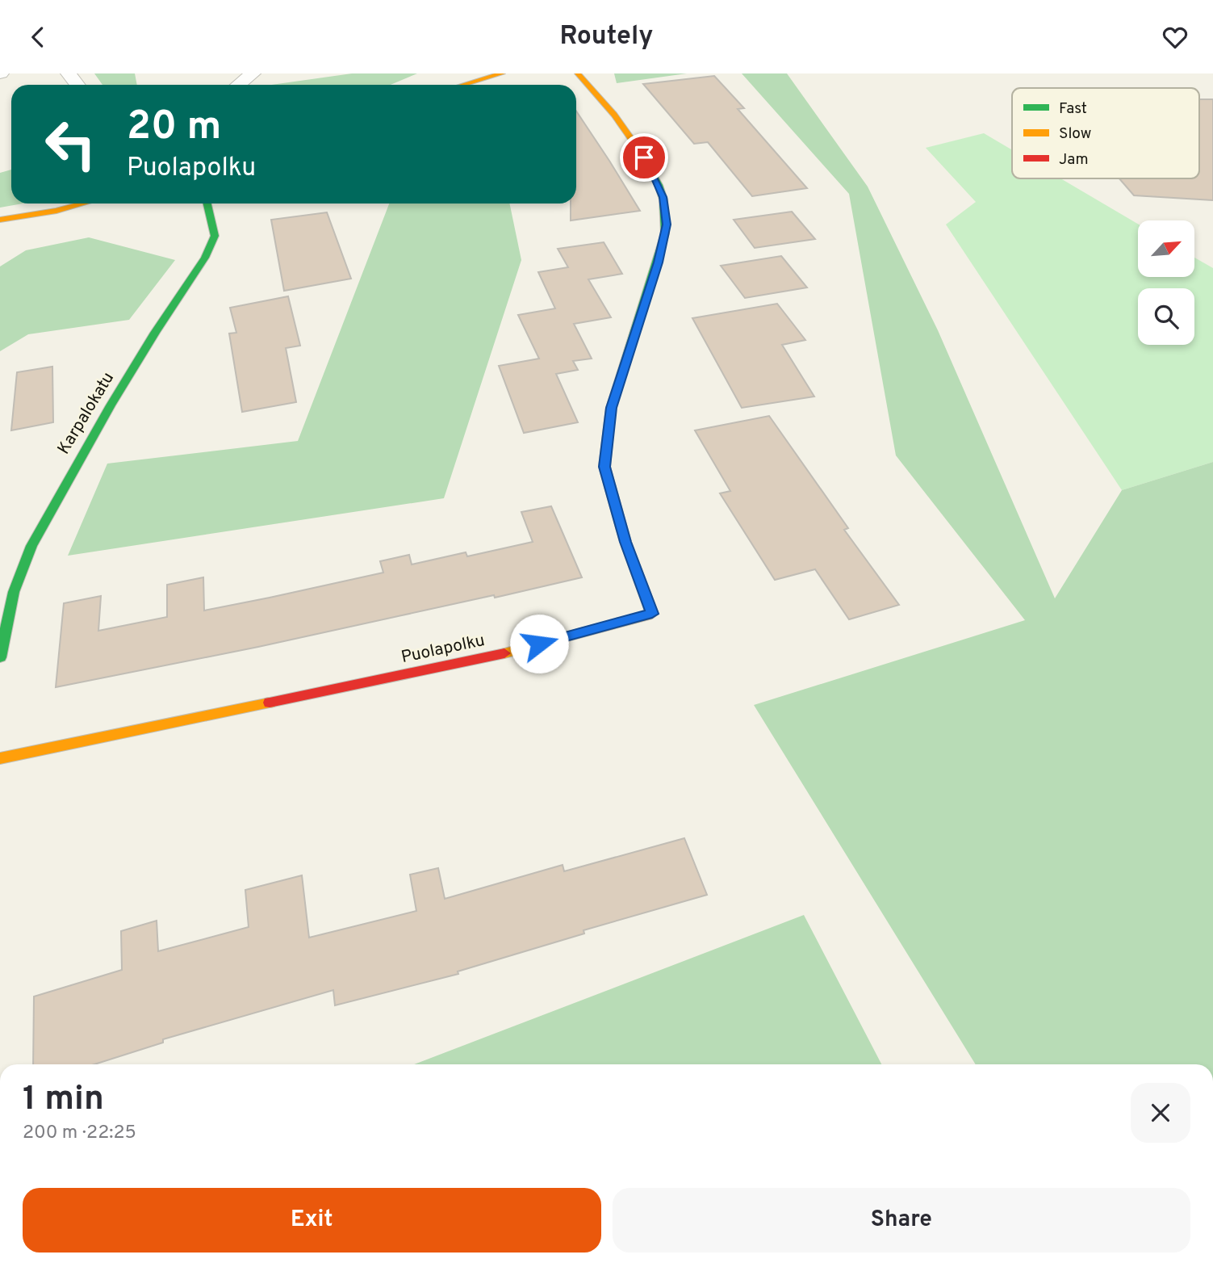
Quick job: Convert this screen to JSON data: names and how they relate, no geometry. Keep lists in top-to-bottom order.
{
  "streets": {
    "street": ["Karpalokatu", "Puolapolku"]
  },
  "legend": ["Fast", "Slow", "Jam"],
  "north": "top right",
  "page": {
    "header": "Routely",
    "turn": ["20 m", "Puolapolku"],
    "heading": ["1 min", "200 m · 22:25"],
    "buttons": ["Exit", "Share"]
  }
}
